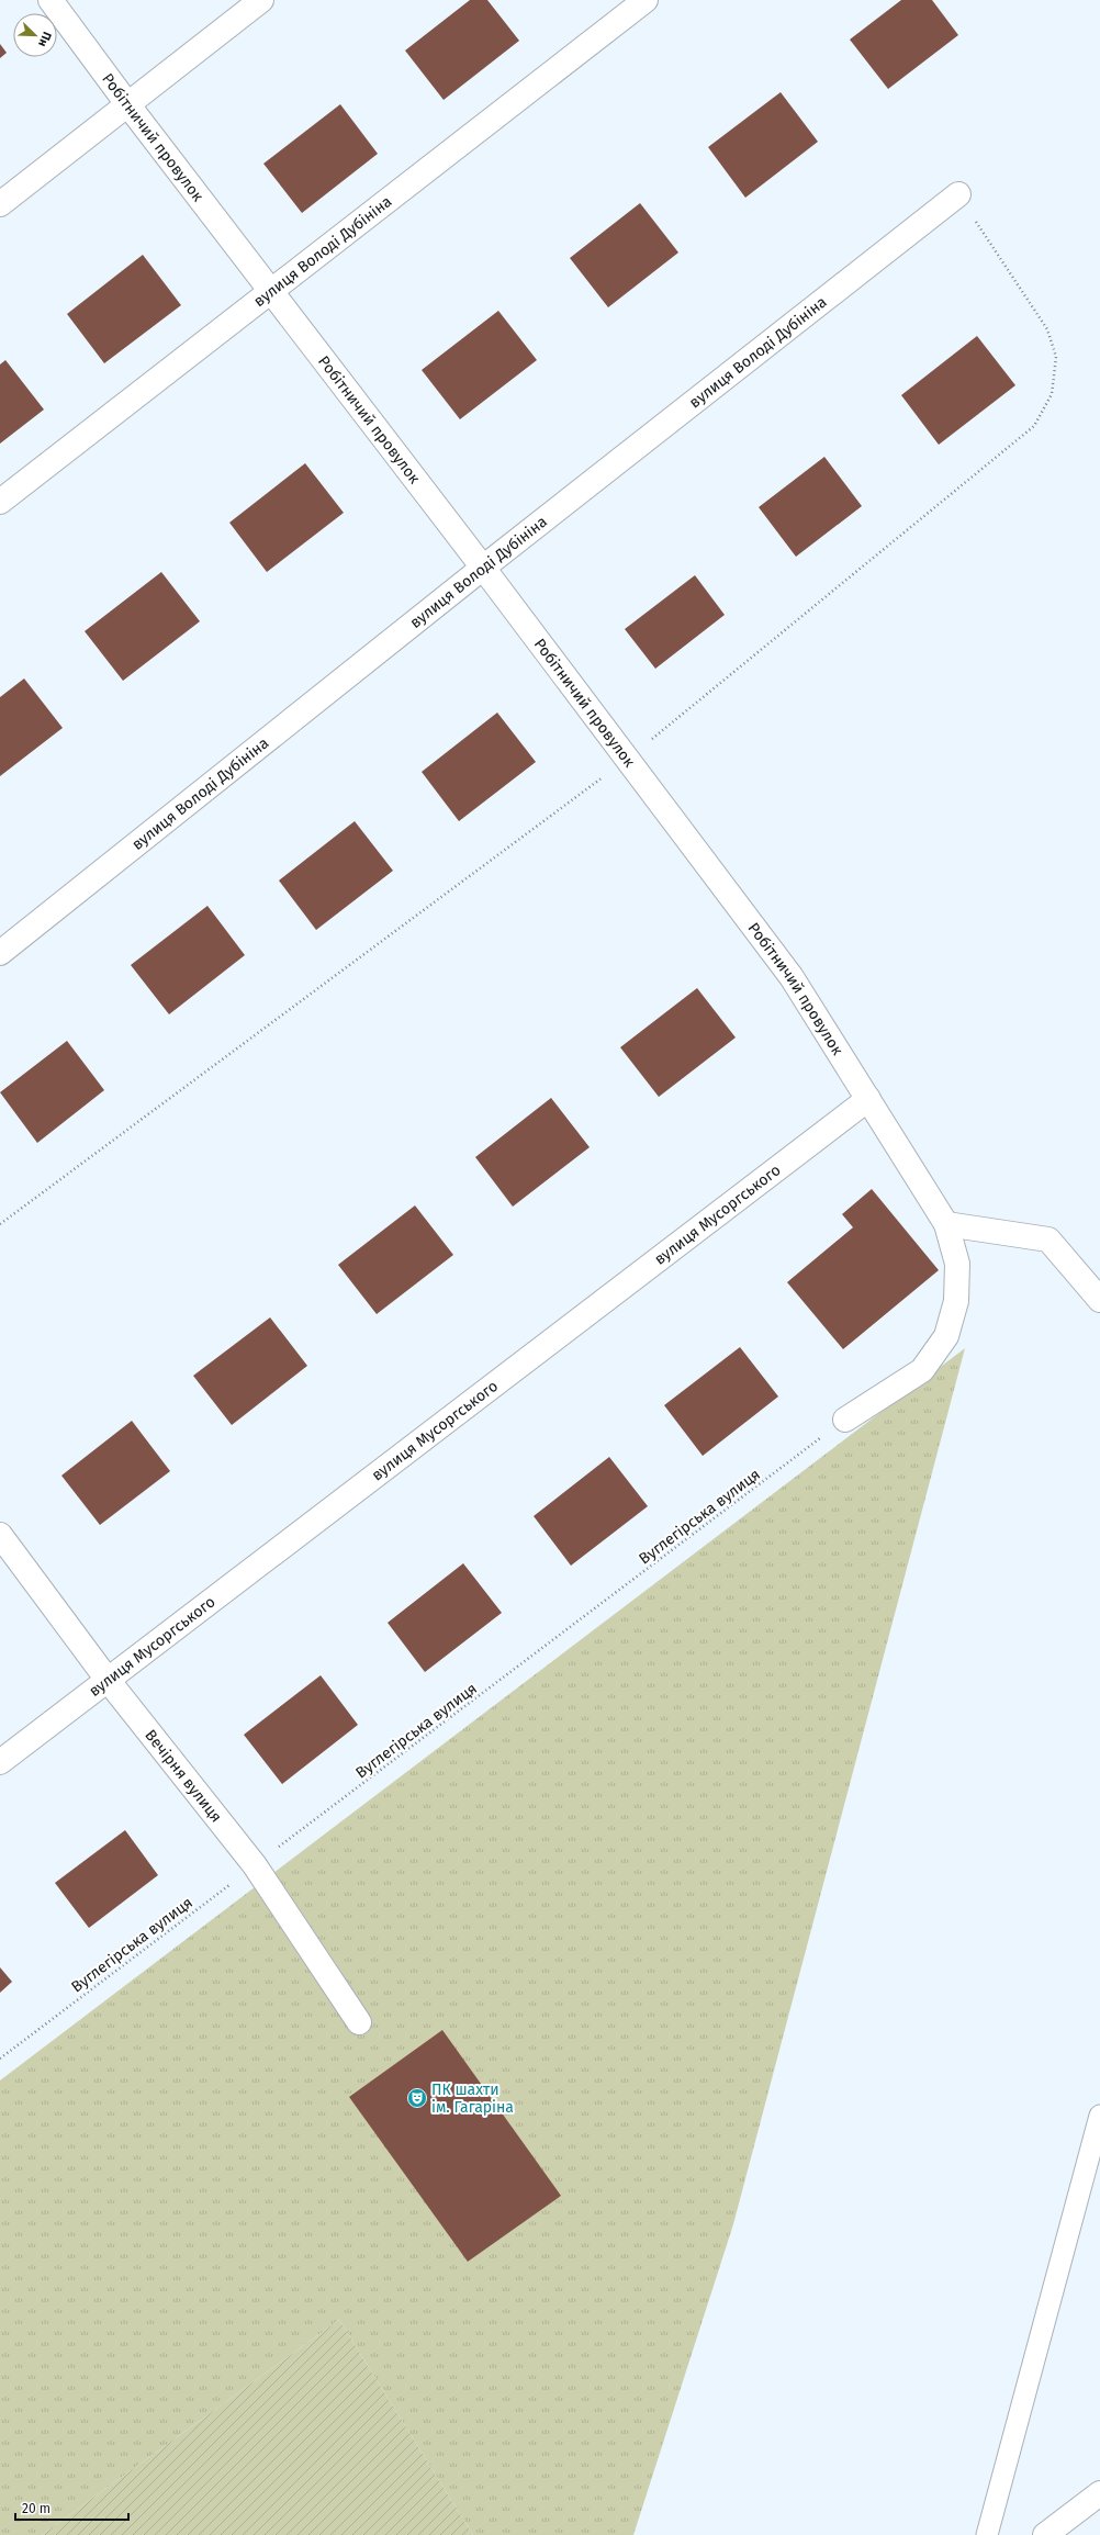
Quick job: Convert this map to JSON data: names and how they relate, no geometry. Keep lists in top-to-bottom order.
{
  "streets": {
    "street": [
      "Робітничий провулок",
      "вулиця Володі Дубініна",
      "вулиця Мусоргського",
      "Вечірня вулиця"
    ],
    "path": ["Вуглегірська вулиця"]
  },
  "crossings": [
    ["Робітничий провулок", "вулиця Володі Дубініна"],
    ["Робітничий провулок", "вулиця Мусоргського"],
    ["Робітничий провулок", "Вуглегірська вулиця"],
    ["вулиця Мусоргського", "Вечірня вулиця"],
    ["Вуглегірська вулиця", "Вечірня вулиця"]
  ],
  "places": {
    "theatre": ["ПК шахти ім. Гагаріна"]
  },
  "scale_bar": "20 m",
  "north": "bottom right"
}
